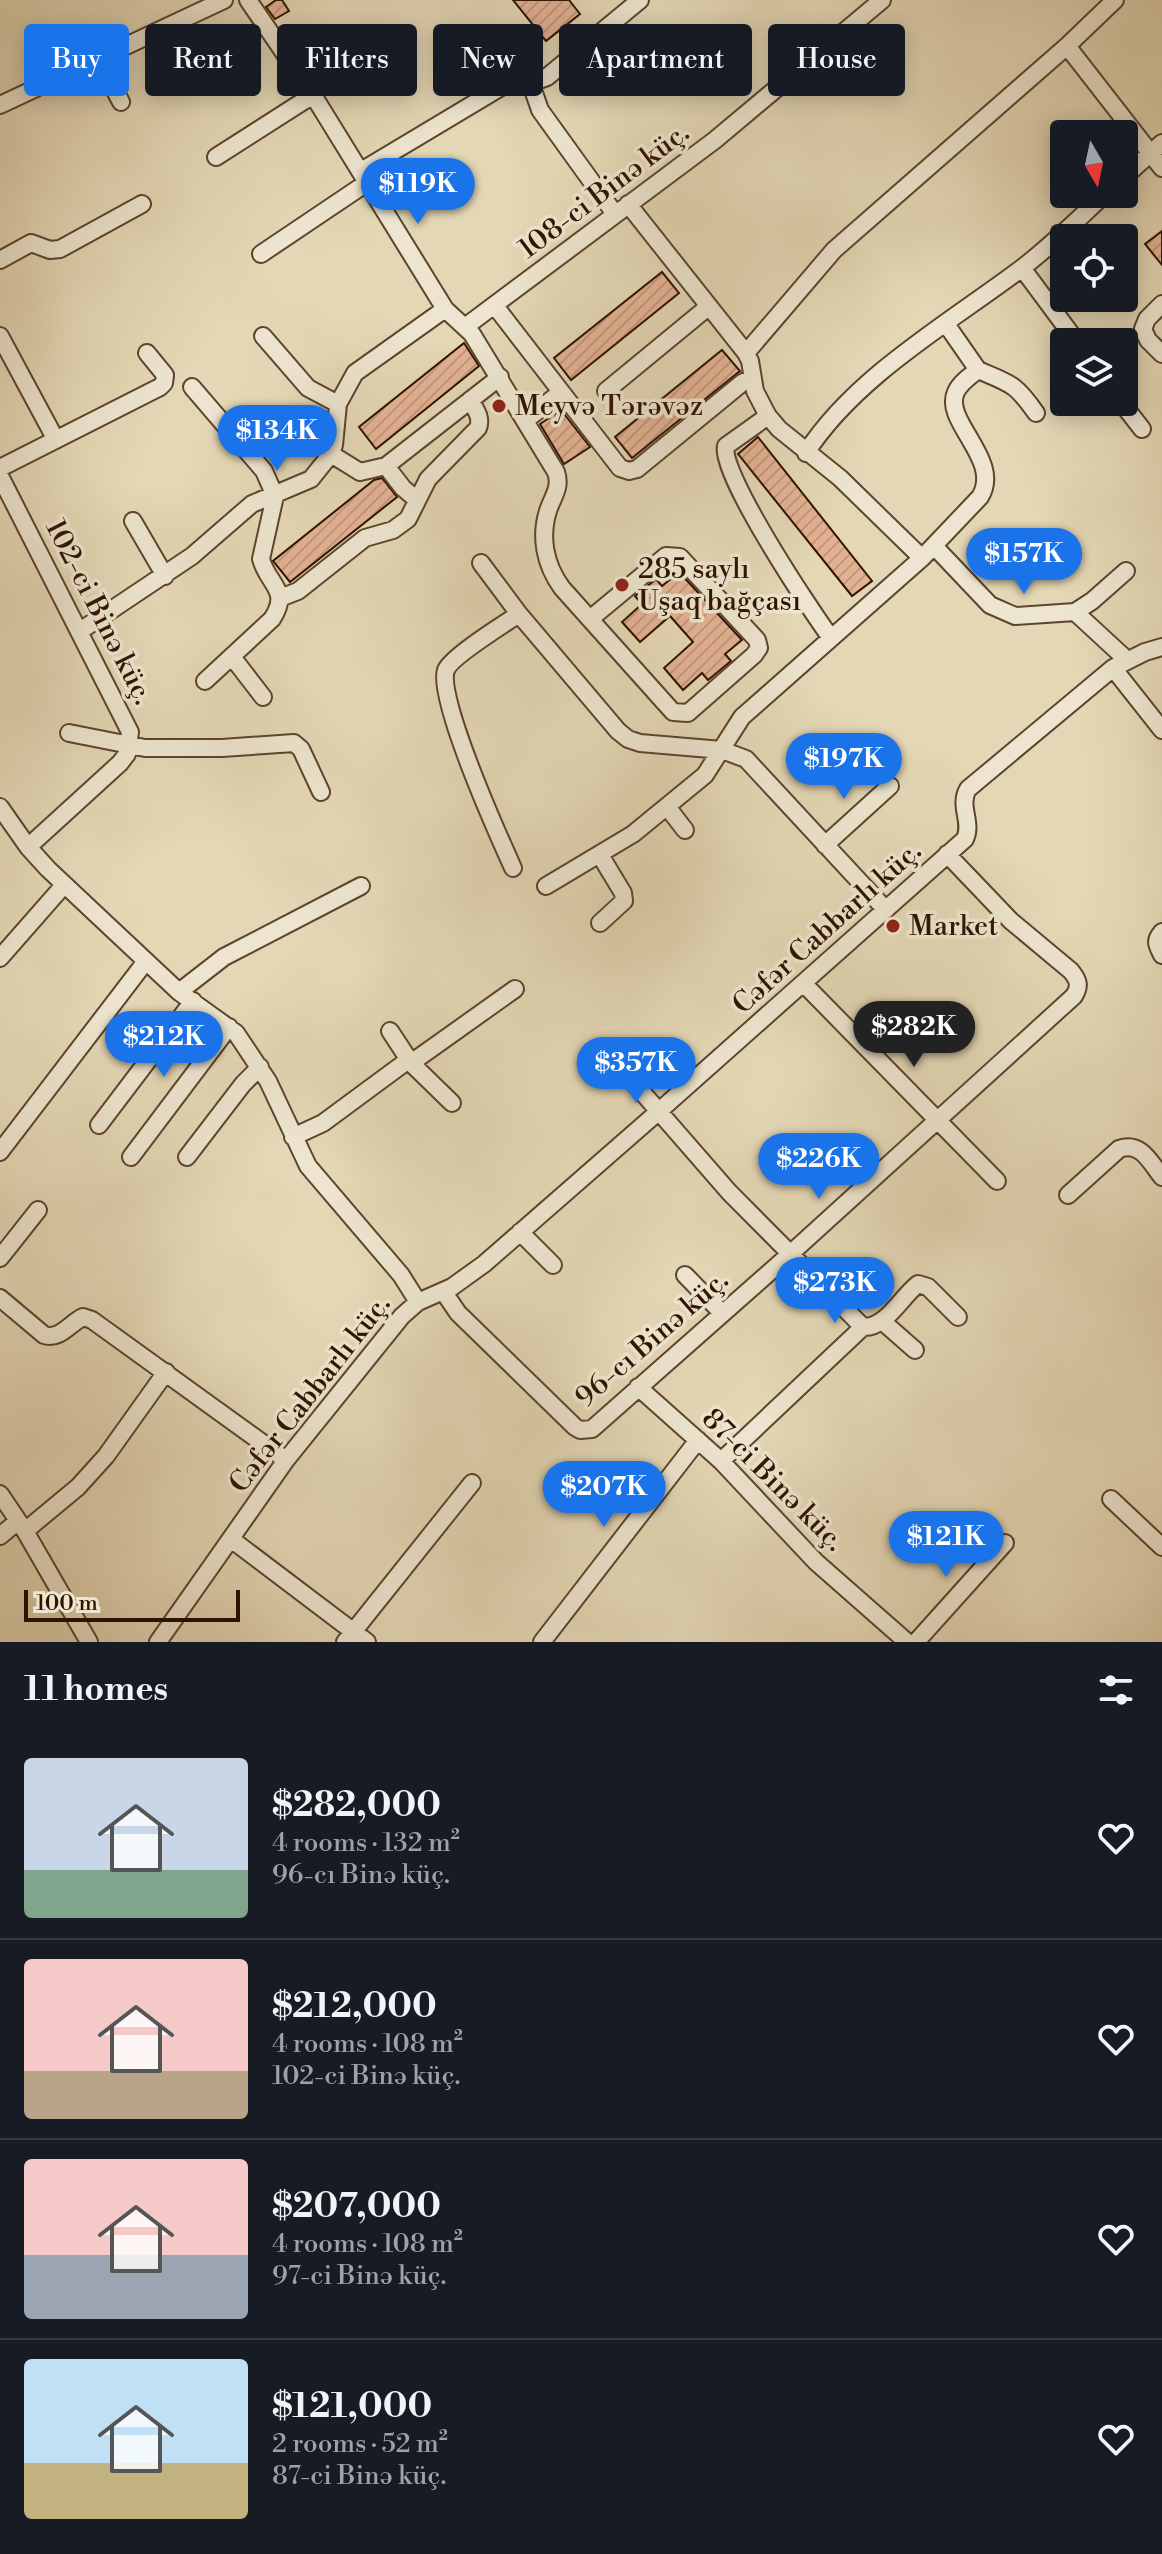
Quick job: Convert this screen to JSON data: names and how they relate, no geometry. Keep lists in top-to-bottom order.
{
  "streets": {
    "street": [
      "108-ci Binə küç.",
      "102-ci Binə küç.",
      "Cəfər Cabbarlı küç.",
      "96-cı Binə küç.",
      "87-ci Binə küç."
    ]
  },
  "crossings": [
    ["Cəfər Cabbarlı küç.", "96-cı Binə küç."],
    ["96-cı Binə küç.", "87-ci Binə küç."]
  ],
  "places": ["Meyvə Tərəvəz", "285 saylı Uşaq bağçası", "Market"],
  "scale_bar": "100 m",
  "north": "bottom",
  "page": {
    "chip": [
      "Buy",
      "Rent",
      "Filters",
      "New",
      "Apartment",
      "House"
    ],
    "price": [
      "$119K",
      "$134K",
      "$157K",
      "$197K",
      "$282K",
      "$212K",
      "$357K",
      "$226K",
      "$273K",
      "$207K",
      "$121K"
    ],
    "scale": "100 m",
    "heading": "11 homes",
    "list": [
      {
        "name": "$282,000",
        "note": "4 rooms · 132 m² · 96-cı Binə küç."
      },
      {
        "name": "$212,000",
        "note": "4 rooms · 108 m² · 102-ci Binə küç."
      },
      {
        "name": "$207,000",
        "note": "4 rooms · 108 m² · 97-ci Binə küç."
      },
      {
        "name": "$121,000",
        "note": "2 rooms · 52 m² · 87-ci Binə küç."
      }
    ]
  }
}
